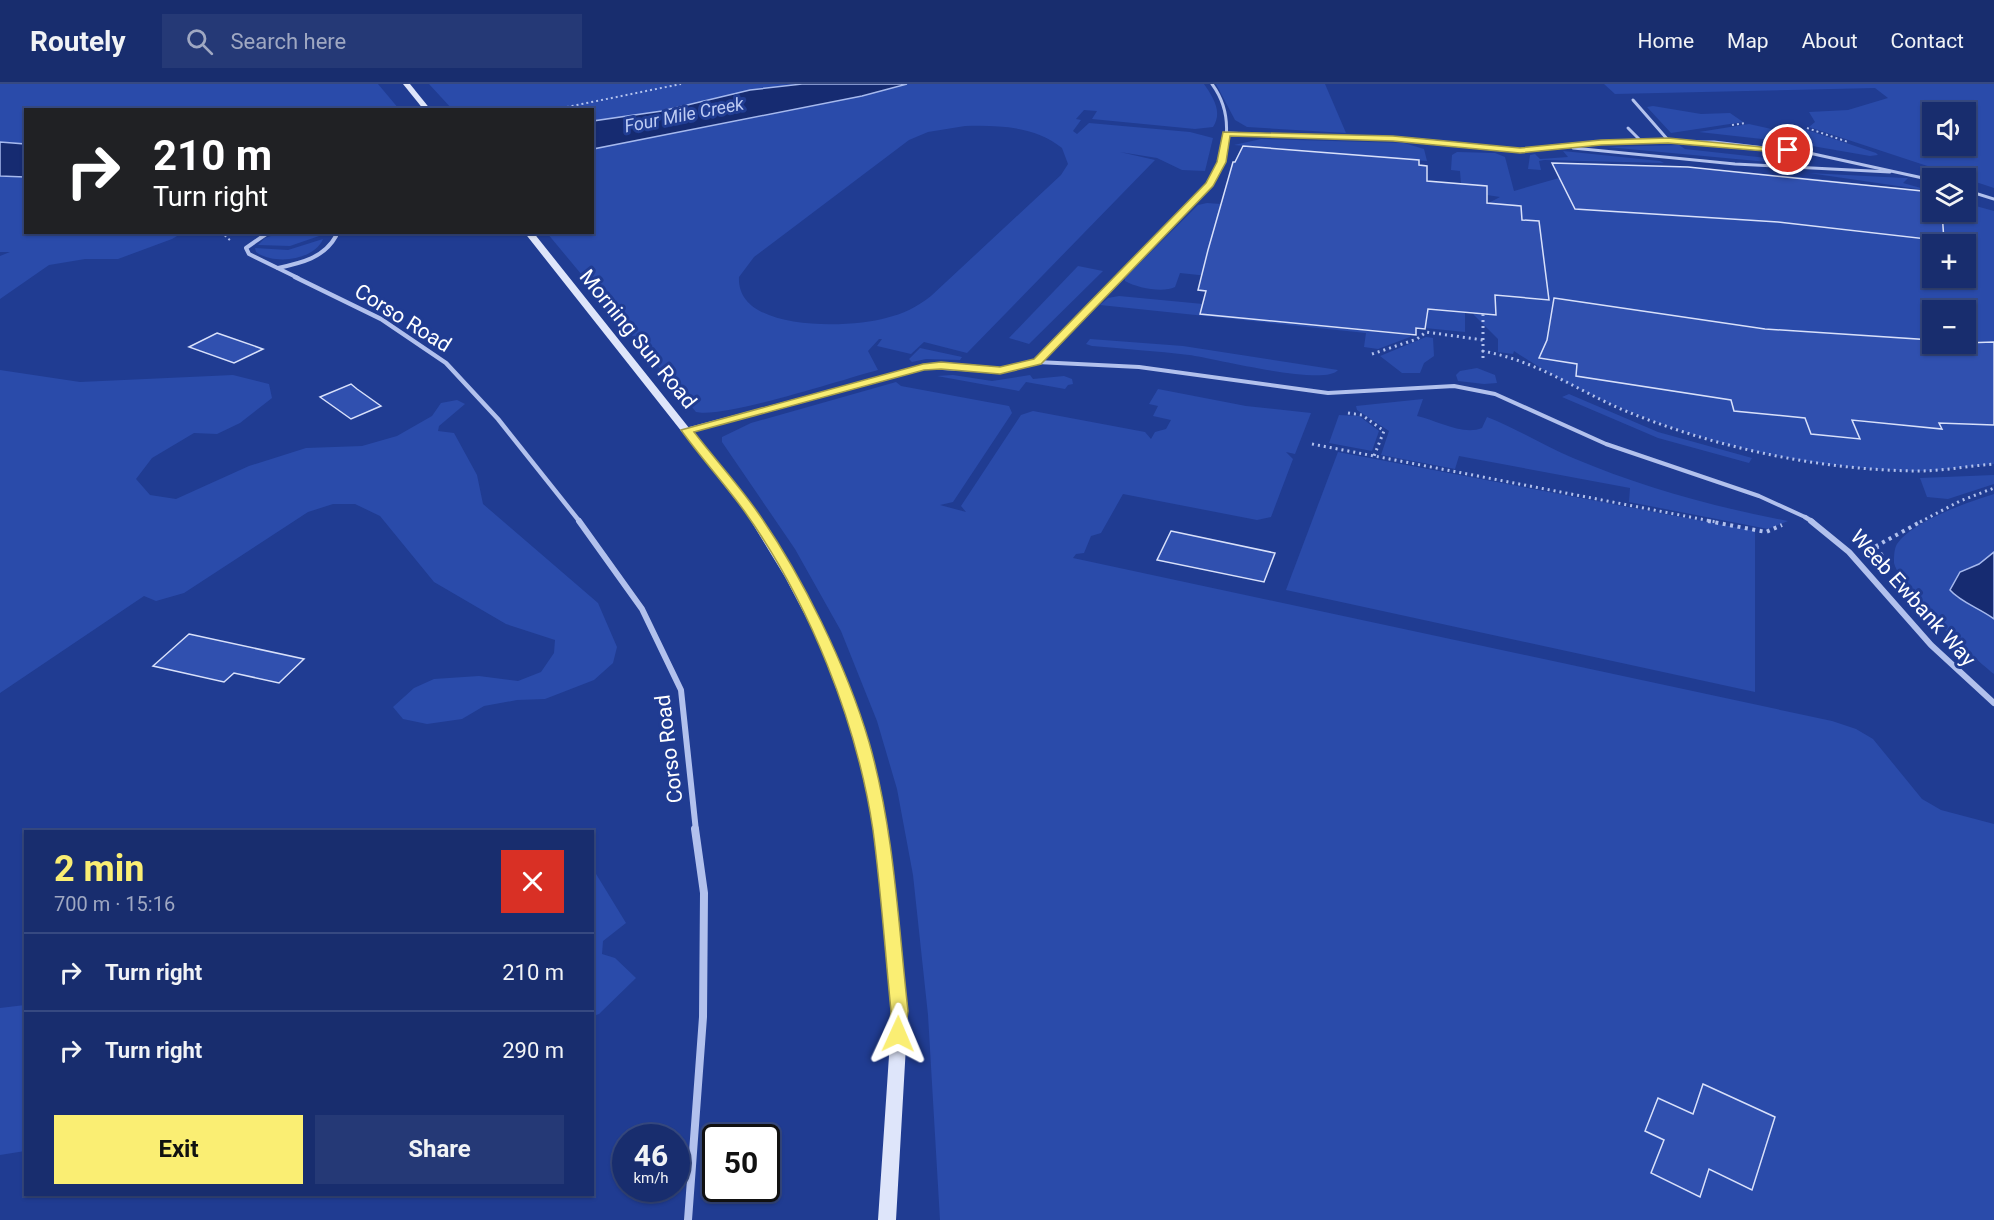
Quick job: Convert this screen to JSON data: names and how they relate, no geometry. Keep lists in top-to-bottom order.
{
  "streets": {
    "main road": ["Morning Sun Road"],
    "street": ["Corso Road", "Weeb Ewbank Way"]
  },
  "water": ["Four Mile Creek"],
  "page": {
    "header": "Routely",
    "search": "Search here",
    "nav": [
      "Home",
      "Map",
      "About",
      "Contact"
    ],
    "map_buttons": ["+", "−"],
    "turn": ["210 m", "Turn right"],
    "heading": ["2 min", "700 m · 15:16"],
    "list": [
      {
        "name": "Turn right",
        "value": "210 m"
      },
      {
        "name": "Turn right",
        "value": "290 m"
      }
    ],
    "buttons": ["Exit", "Share"],
    "speed": "46 km/h",
    "limit": "50"
  }
}
